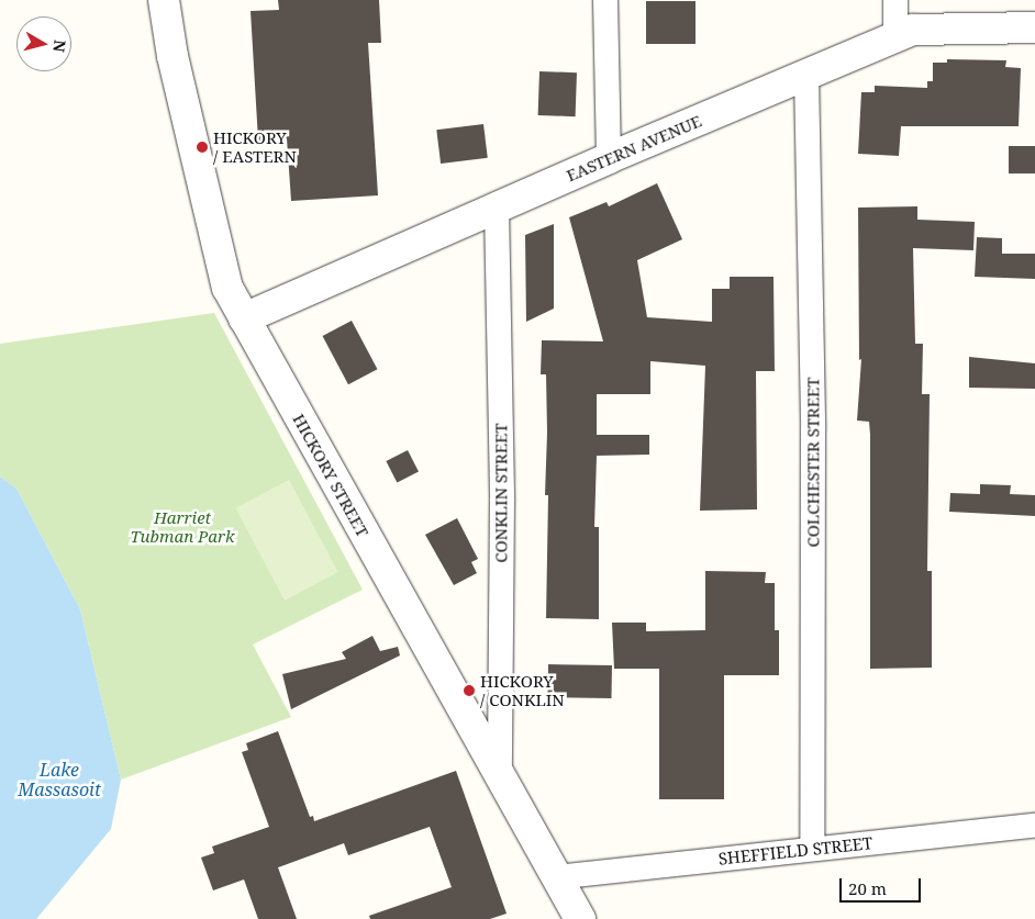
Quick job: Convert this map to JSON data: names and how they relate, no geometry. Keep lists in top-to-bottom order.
{
  "streets": {
    "street": [
      "EASTERN AVENUE",
      "COLCHESTER STREET",
      "HICKORY STREET",
      "CONKLIN STREET",
      "SHEFFIELD STREET"
    ]
  },
  "crossings": [
    ["EASTERN AVENUE", "COLCHESTER STREET"],
    ["EASTERN AVENUE", "HICKORY STREET"],
    ["EASTERN AVENUE", "CONKLIN STREET"],
    ["COLCHESTER STREET", "SHEFFIELD STREET"],
    ["HICKORY STREET", "CONKLIN STREET"],
    ["HICKORY STREET", "SHEFFIELD STREET"]
  ],
  "water": ["Lake Massasoit"],
  "parks": ["Harriet Tubman Park"],
  "places": ["HICKORY / EASTERN", "HICKORY / CONKLIN"],
  "scale_bar": "20 m",
  "north": "right"
}
